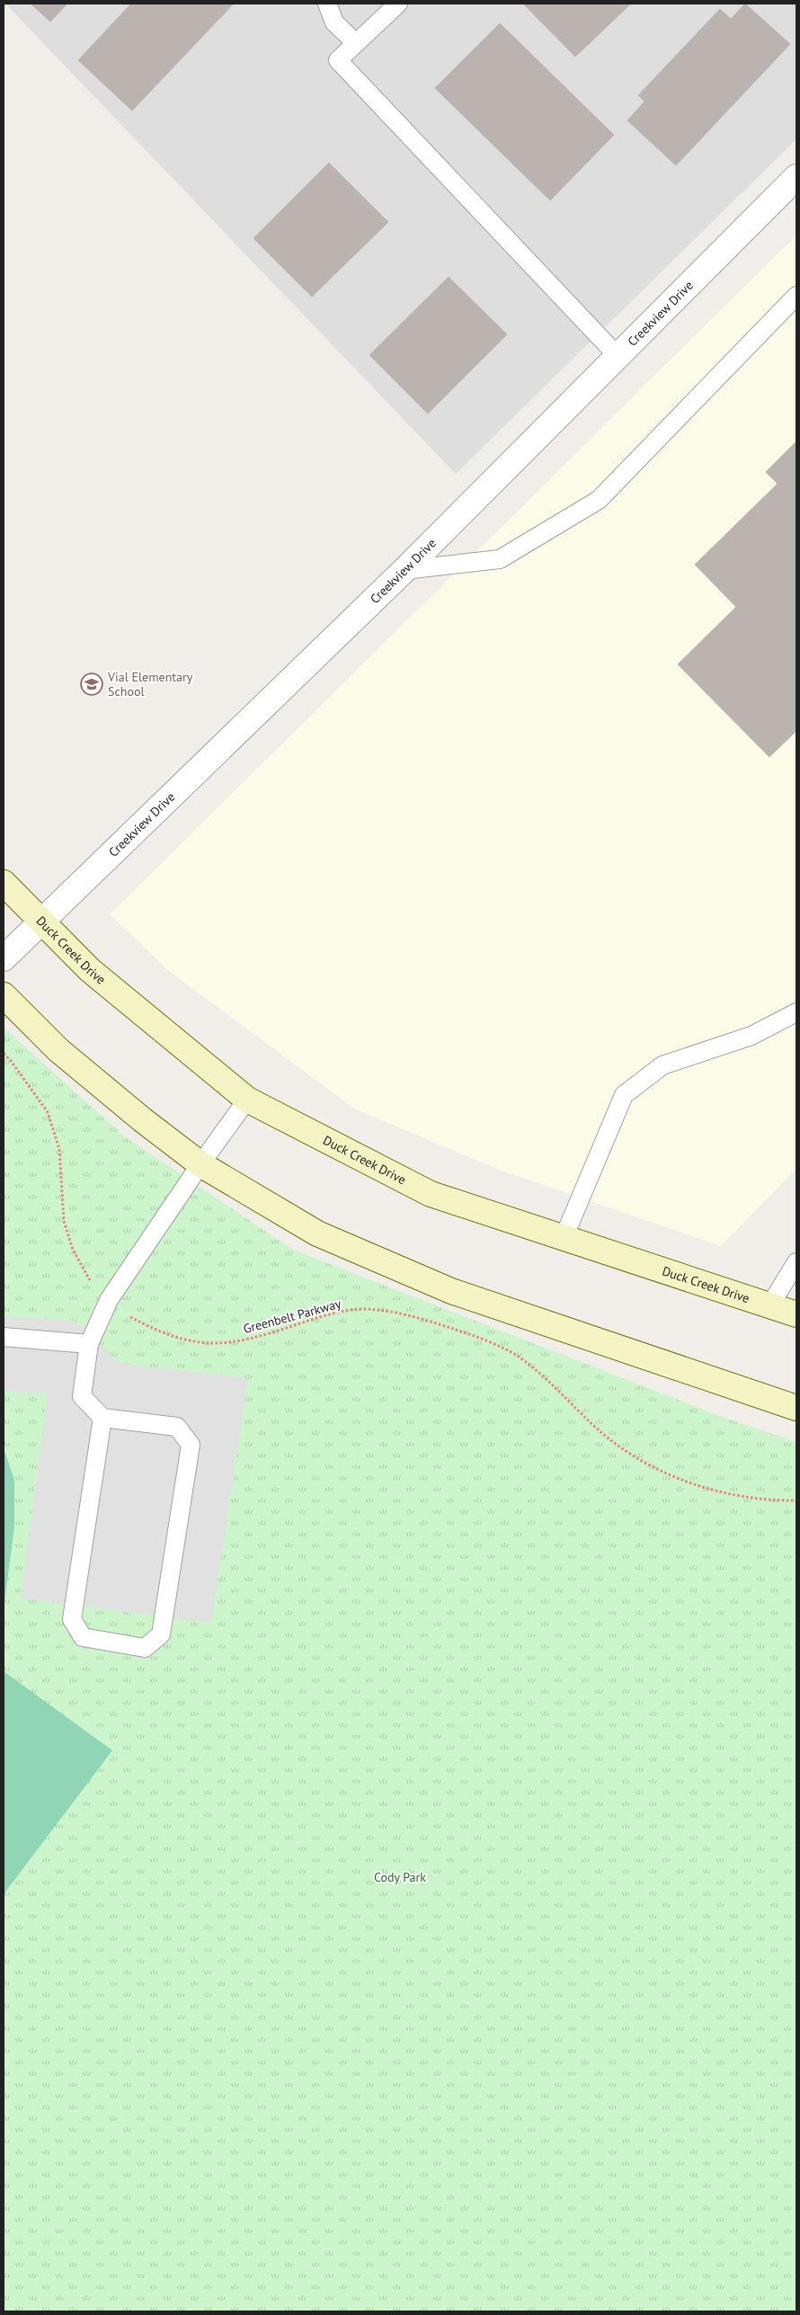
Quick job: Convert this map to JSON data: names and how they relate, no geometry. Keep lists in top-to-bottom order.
{
  "streets": {
    "main road": ["Duck Creek Drive"],
    "street": ["Creekview Drive"],
    "path": ["Greenbelt Parkway"]
  },
  "crossings": [
    ["Creekview Drive", "Duck Creek Drive"]
  ],
  "parks": ["Cody Park"],
  "places": {
    "school or university": ["Vial Elementary School"]
  }
}
